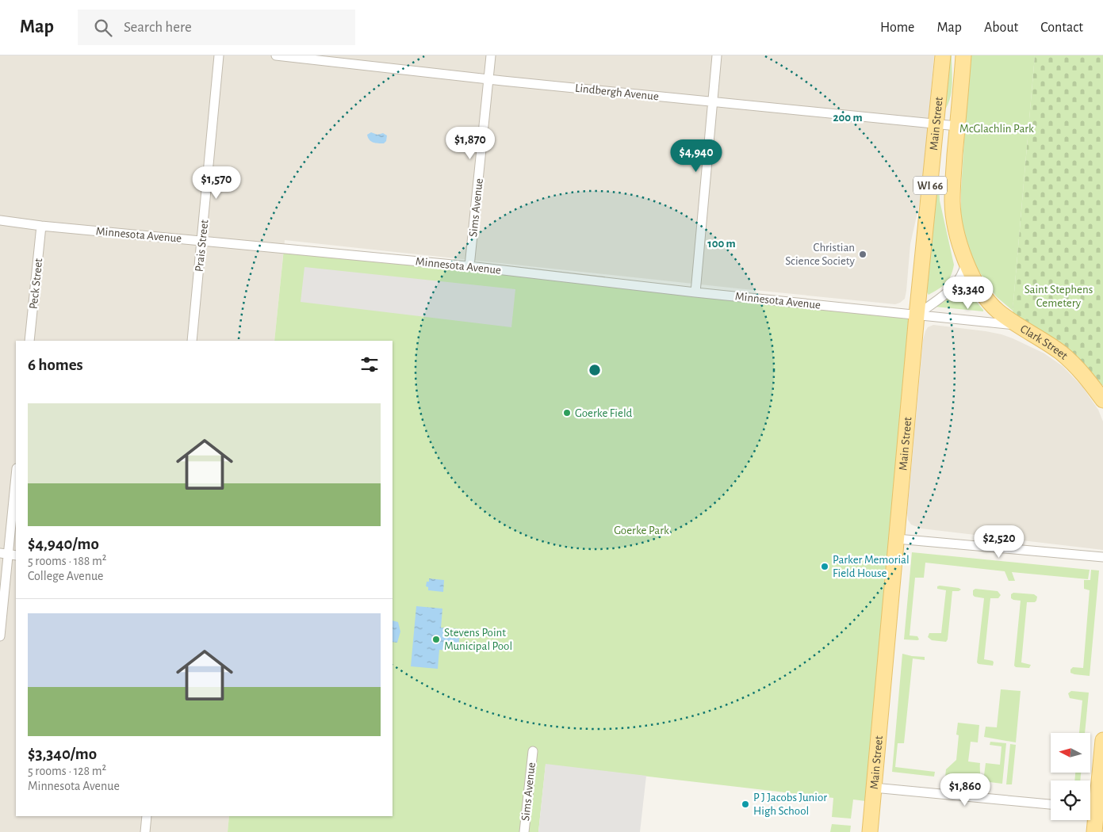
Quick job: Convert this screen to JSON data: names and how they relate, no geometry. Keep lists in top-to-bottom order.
{
  "streets": {
    "main road": ["Main Street", "WI 66", "Clark Street"],
    "street": [
      "Lindbergh Avenue",
      "Sims Avenue",
      "Minnesota Avenue",
      "Prais Street",
      "Peck Street"
    ]
  },
  "crossings": [
    ["Lindbergh Avenue", "Main Street"],
    ["Lindbergh Avenue", "WI 66"],
    ["Lindbergh Avenue", "Sims Avenue"],
    ["Lindbergh Avenue", "Clark Street"],
    ["Main Street", "Minnesota Avenue"],
    ["WI 66", "Clark Street"],
    ["Sims Avenue", "Minnesota Avenue"],
    ["Minnesota Avenue", "Prais Street"],
    ["Minnesota Avenue", "Peck Street"],
    ["Minnesota Avenue", "Clark Street"]
  ],
  "parks": ["McGlachlin Park", "Saint Stephens Cemetery", "Goerke Park"],
  "places": [
    "Christian Science Society",
    "Goerke Field",
    "Parker Memorial Field House",
    "Stevens Point Municipal Pool",
    "P J Jacobs Junior High School"
  ],
  "north": "left",
  "page": {
    "header": "Map",
    "search": "Search here",
    "nav": [
      "Home",
      "Map",
      "About",
      "Contact"
    ],
    "price": [
      "$1,870",
      "$4,940",
      "$1,570",
      "$3,340",
      "$2,520",
      "$1,860"
    ],
    "heading": "6 homes",
    "list": [
      {
        "name": "$4,940/mo",
        "note": "5 rooms · 188 m² · College Avenue"
      },
      {
        "name": "$3,340/mo",
        "note": "5 rooms · 128 m² · Minnesota Avenue"
      }
    ]
  },
  "rings": ["200 m", "100 m"]
}
